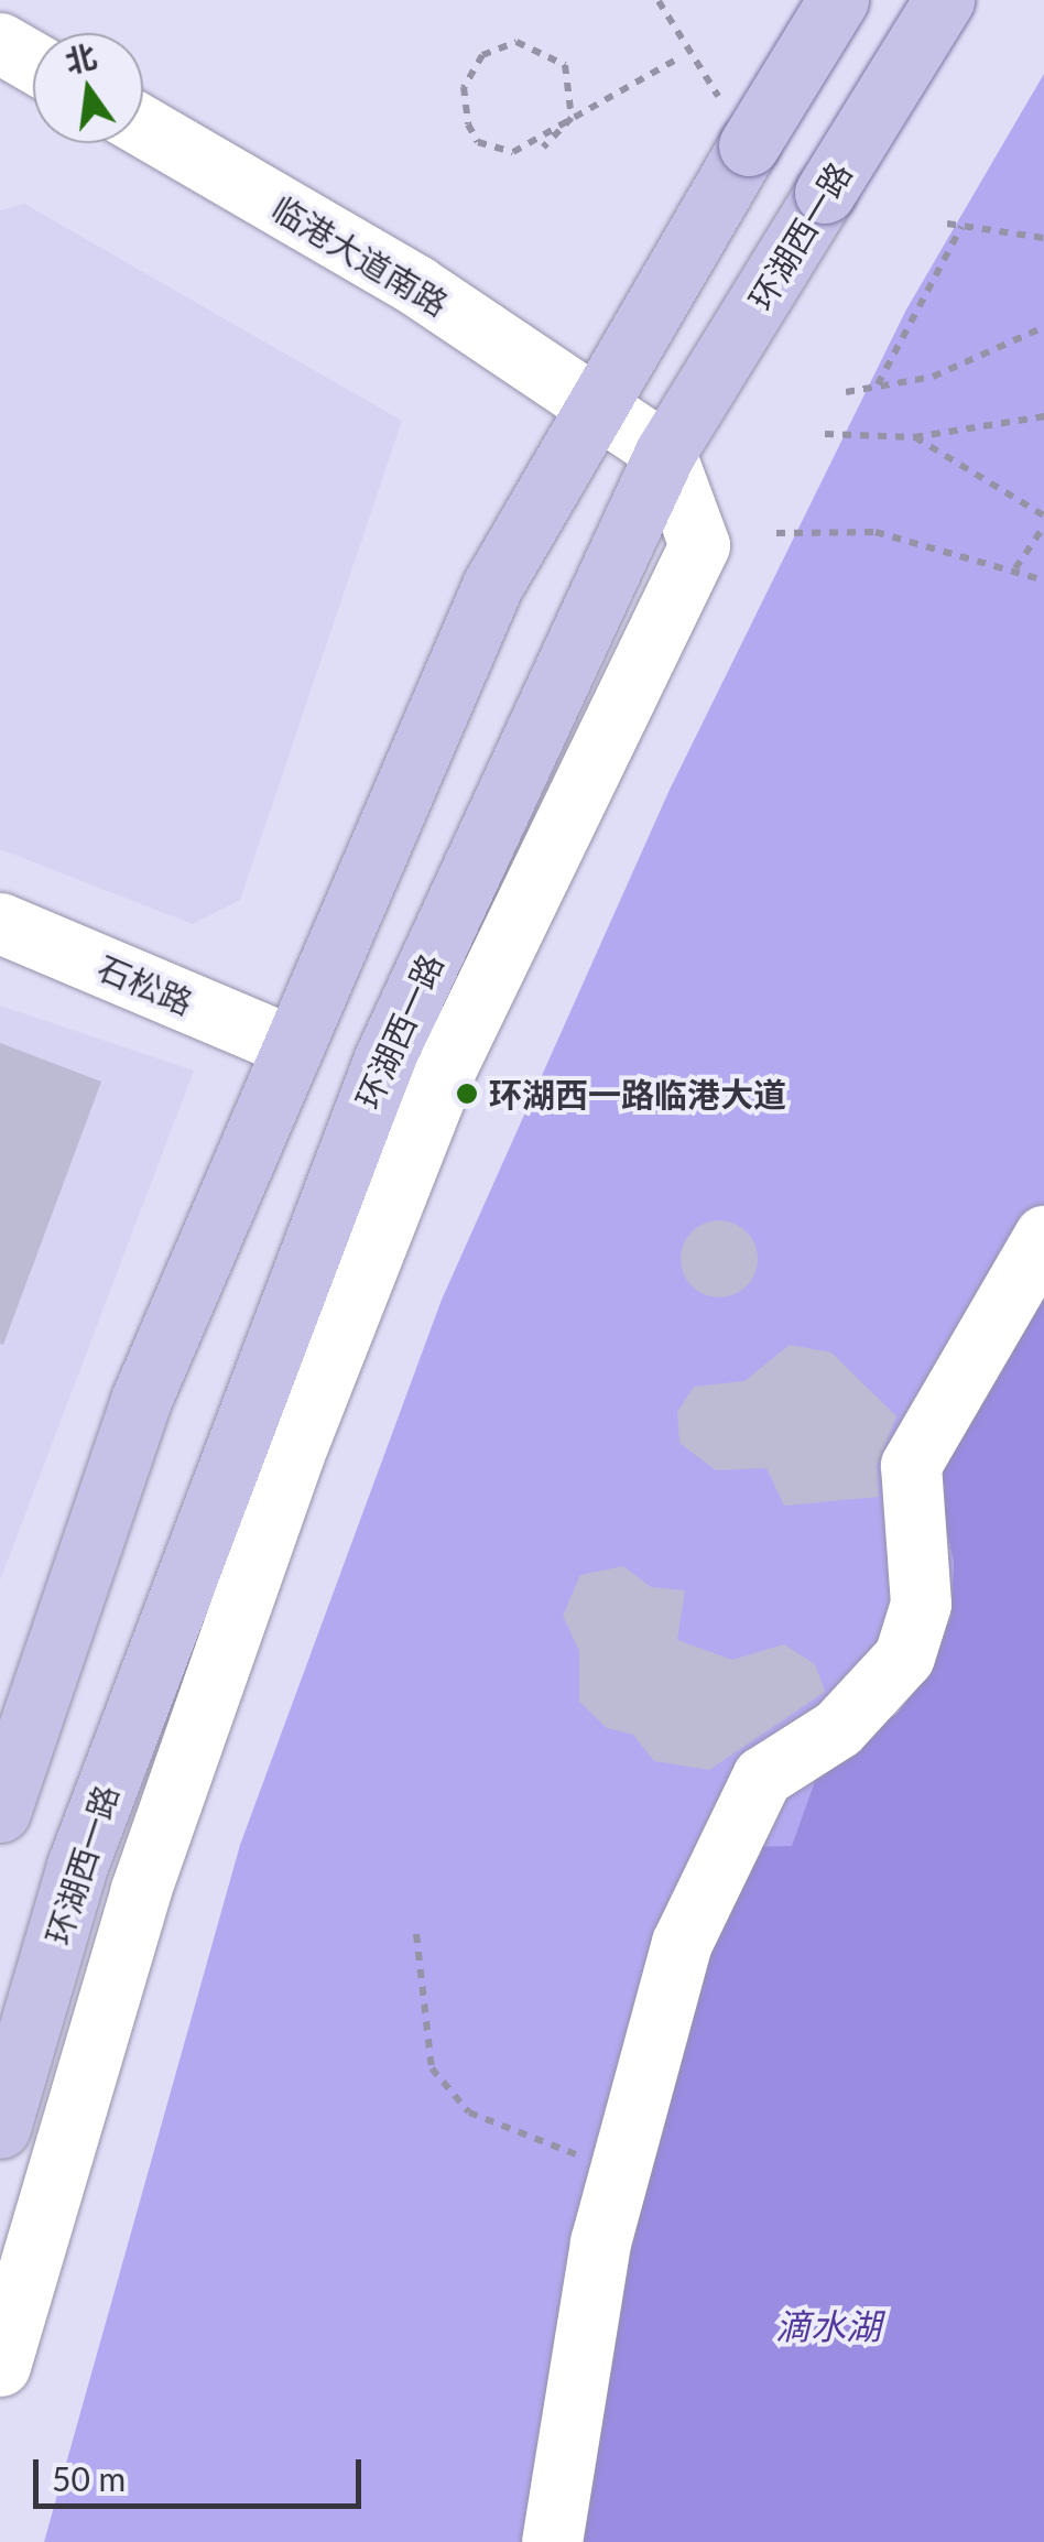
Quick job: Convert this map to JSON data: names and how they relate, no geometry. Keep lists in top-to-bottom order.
{
  "streets": {
    "main road": ["环湖西一路"],
    "street": ["临港大道南路", "石松路"]
  },
  "crossings": [
    ["环湖西一路", "临港大道南路"]
  ],
  "water": ["滴水湖"],
  "places": ["环湖西一路临港大道"],
  "scale_bar": "50 m",
  "north": "top"
}
